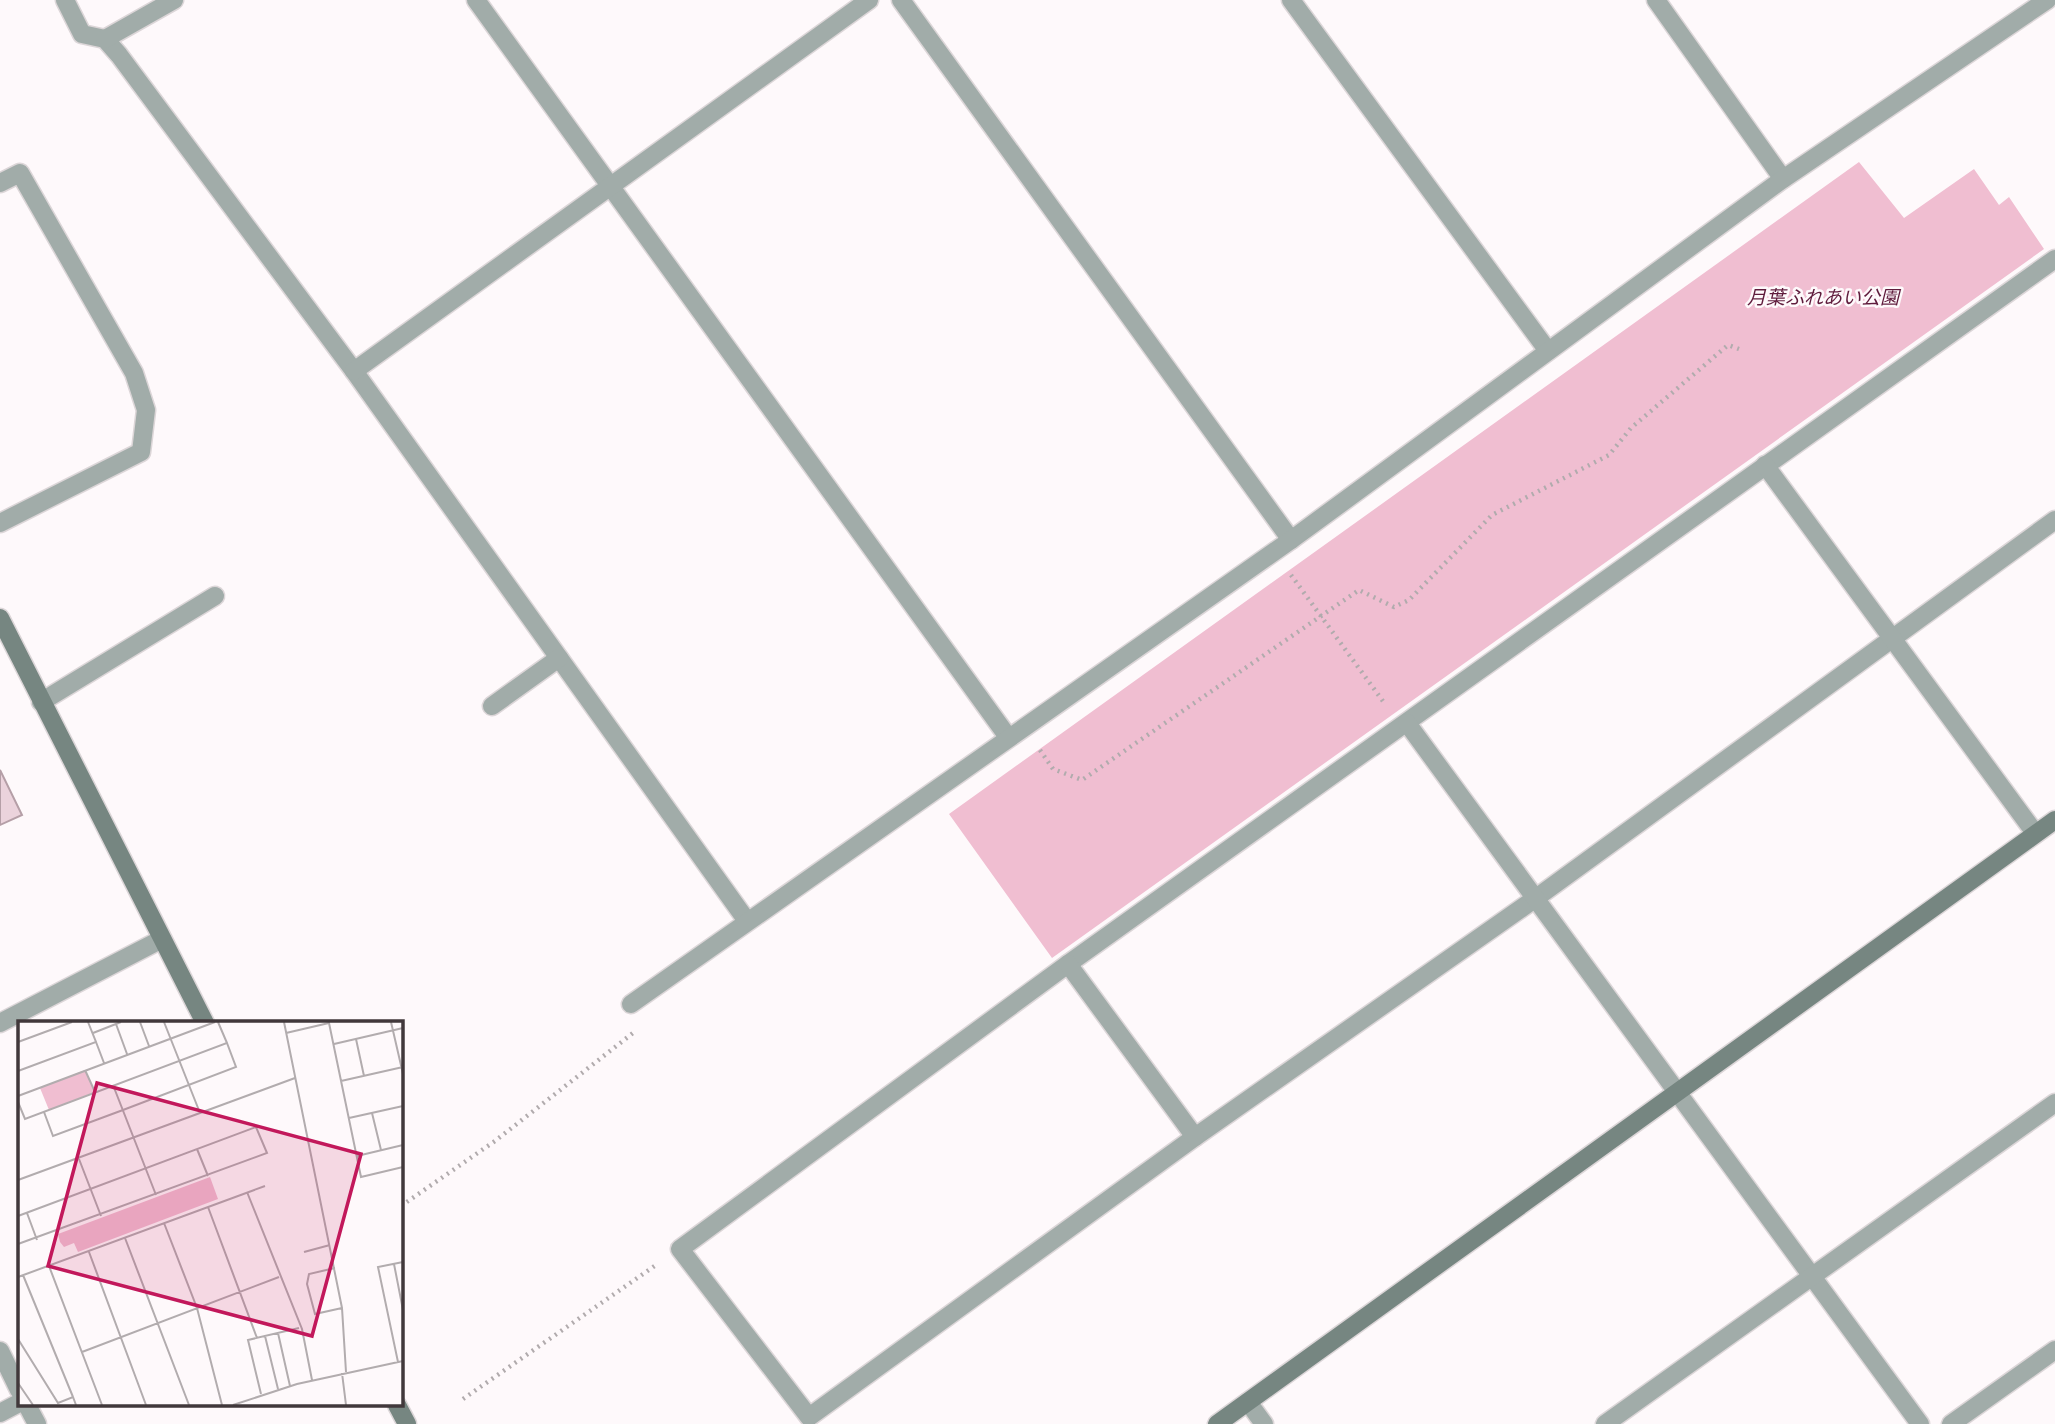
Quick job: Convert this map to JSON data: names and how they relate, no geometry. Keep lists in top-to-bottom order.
{
  "parks": ["月葉ふれあい公園"]
}
